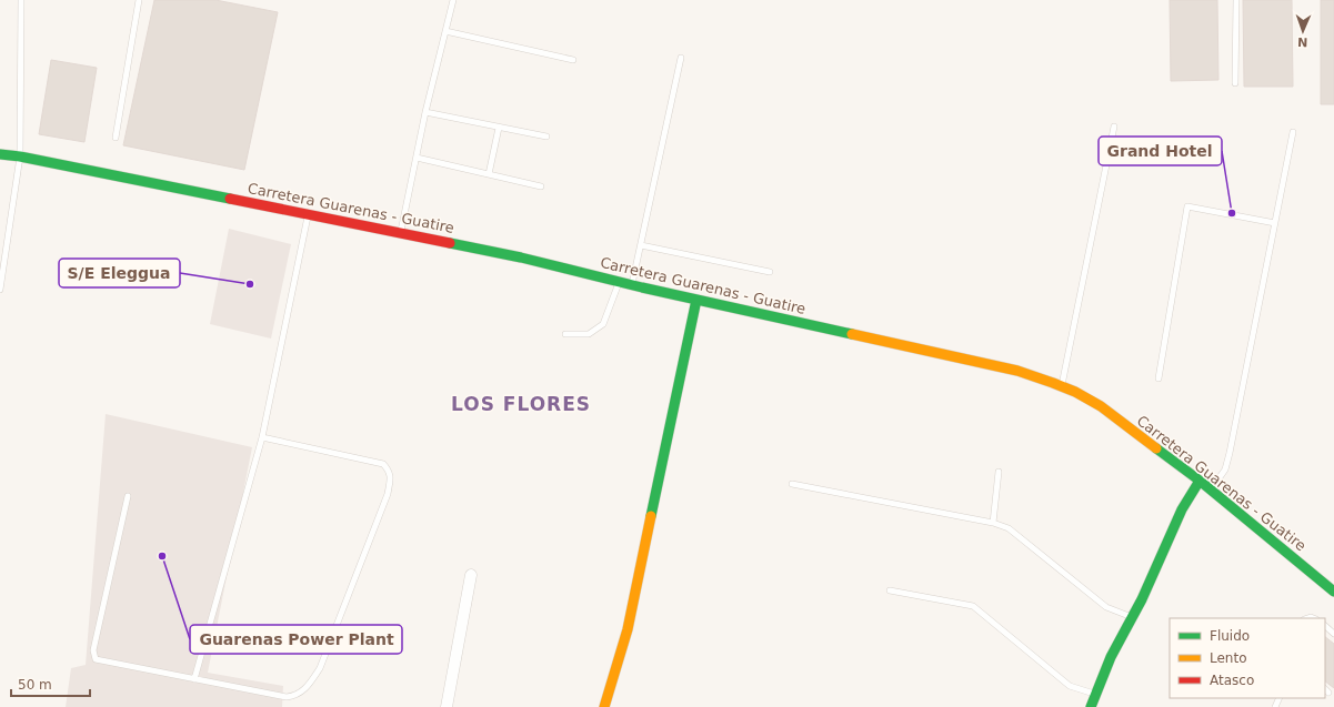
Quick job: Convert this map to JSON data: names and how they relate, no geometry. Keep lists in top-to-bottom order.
{
  "streets": {
    "main road": ["Carretera Guarenas - Guatire"]
  },
  "districts": ["LOS FLORES"],
  "places": ["Grand Hotel", "S/E Eleggua", "Guarenas Power Plant"],
  "legend": ["Fluido", "Lento", "Atasco"],
  "scale_bar": "50 m",
  "north": "bottom"
}
